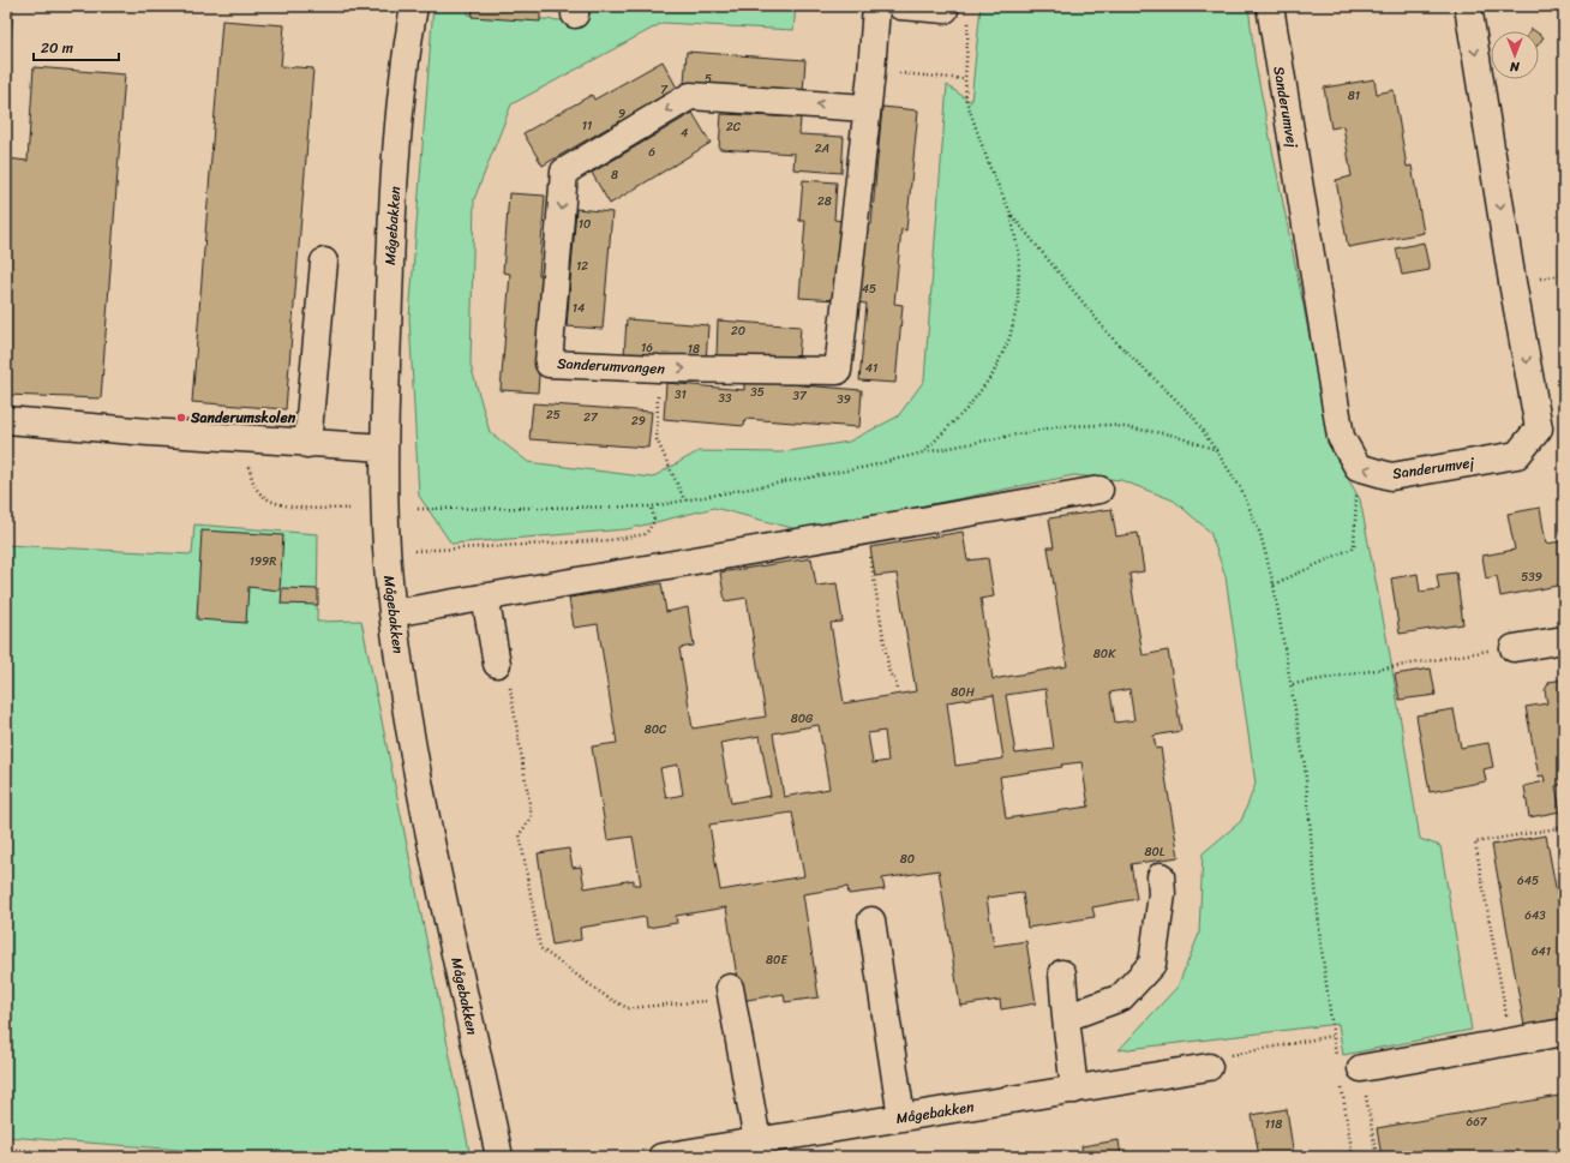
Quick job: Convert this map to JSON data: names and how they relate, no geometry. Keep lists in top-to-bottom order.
{
  "streets": {
    "street": ["Sanderumvej", "Mågebakken", "Sanderumvangen"]
  },
  "places": ["Sanderumskolen"],
  "house_numbers": [
    "5",
    "7",
    "81",
    "9",
    "11",
    "2C",
    "4",
    "2A",
    "6",
    "8",
    "28",
    "10",
    "12",
    "45",
    "14",
    "20",
    "16",
    "18",
    "41",
    "35",
    "31",
    "37",
    "33",
    "39",
    "25",
    "27",
    "29",
    "199R",
    "539",
    "80K",
    "80H",
    "80G",
    "80C",
    "80L",
    "80",
    "645",
    "643",
    "641",
    "80E",
    "667",
    "118"
  ],
  "scale_bar": "20 m",
  "north": "bottom"
}
